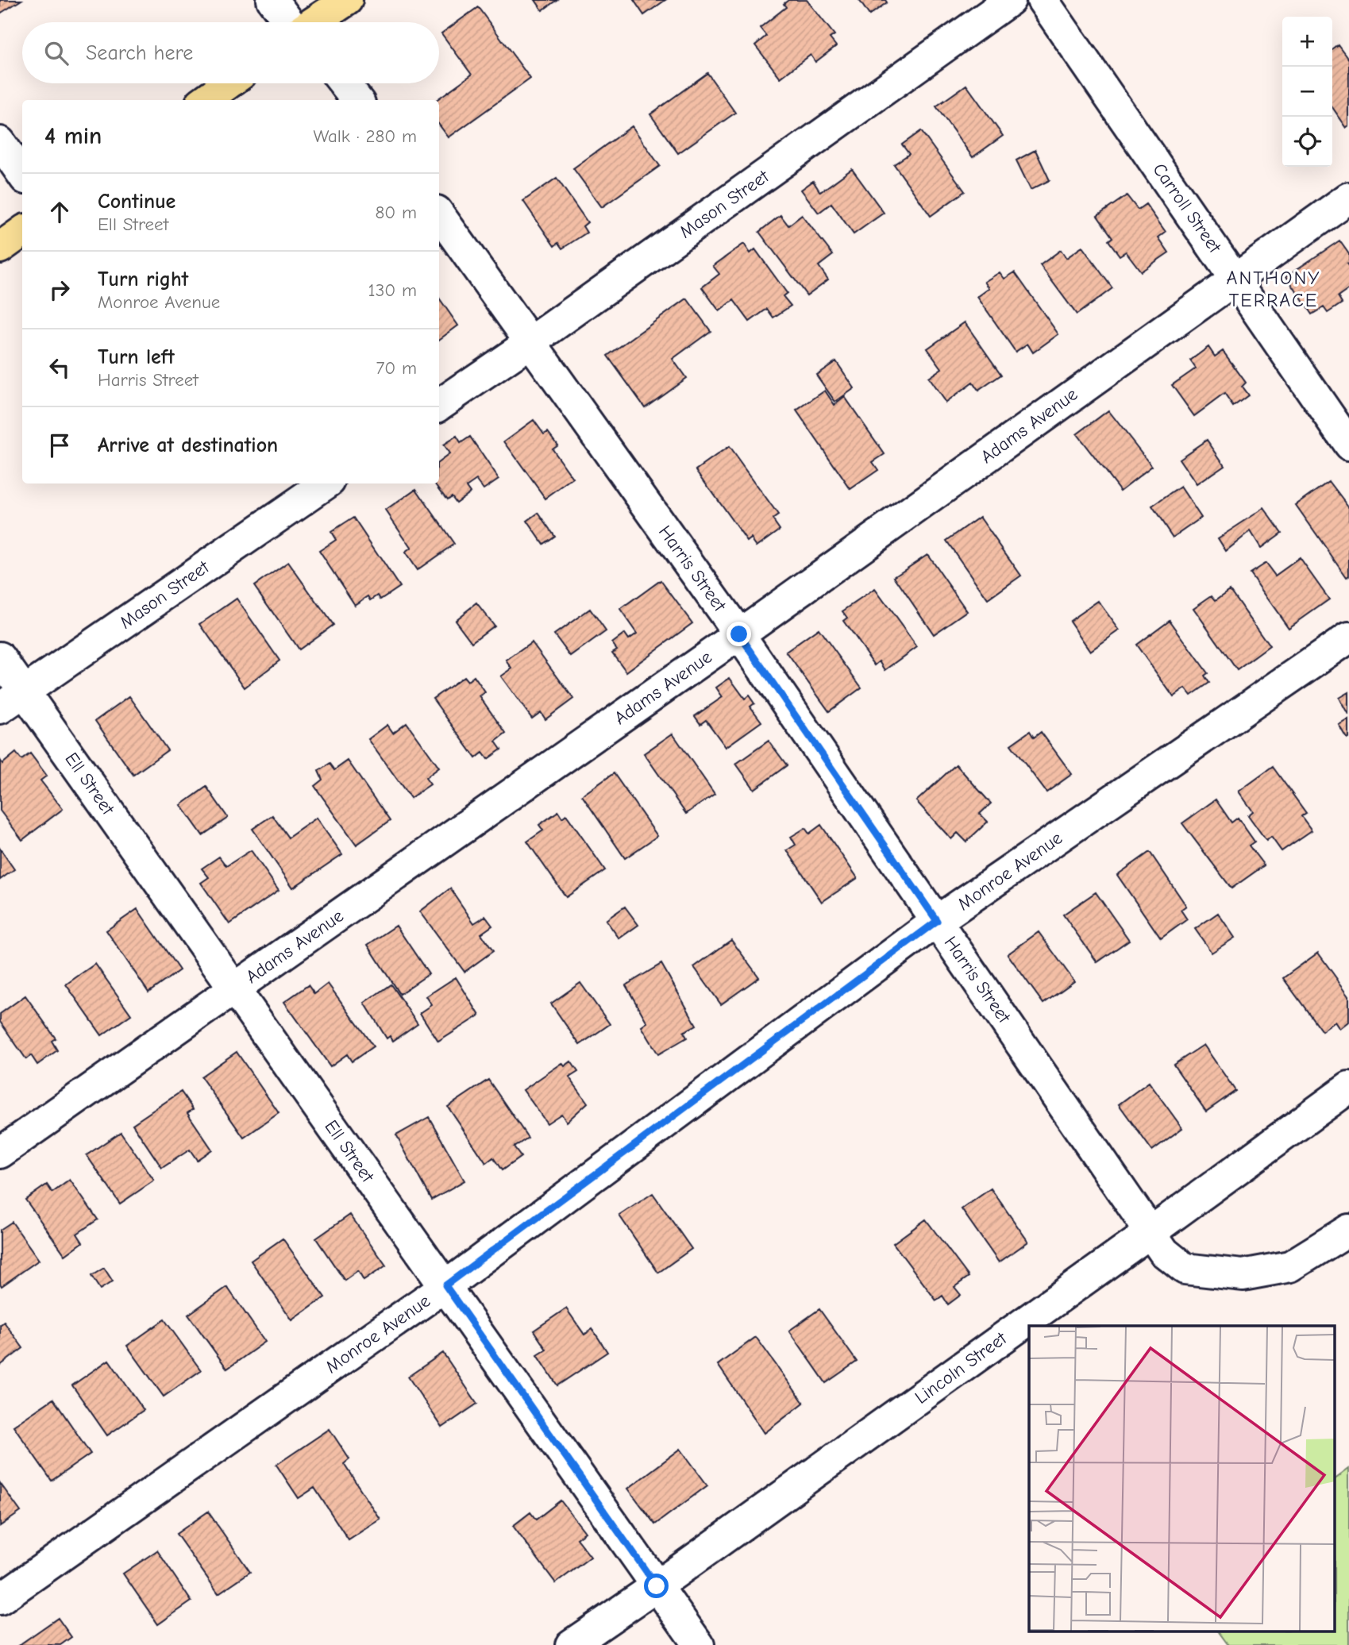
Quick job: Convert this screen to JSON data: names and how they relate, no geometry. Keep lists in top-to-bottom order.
{
  "streets": {
    "street": [
      "Mason Street",
      "Carroll Street",
      "Adams Avenue",
      "Harris Street",
      "Ell Street",
      "Monroe Avenue",
      "Lincoln Street"
    ]
  },
  "crossings": [
    ["Mason Street", "Harris Street"],
    ["Mason Street", "Ell Street"],
    ["Carroll Street", "Adams Avenue"],
    ["Adams Avenue", "Harris Street"],
    ["Adams Avenue", "Ell Street"],
    ["Harris Street", "Monroe Avenue"],
    ["Harris Street", "Lincoln Street"],
    ["Ell Street", "Monroe Avenue"],
    ["Ell Street", "Lincoln Street"]
  ],
  "districts": ["ANTHONY TERRACE"],
  "page": {
    "map_buttons": ["+", "−"],
    "search": "Search here",
    "heading": ["4 min", "Walk · 280 m"],
    "list": [
      ["Continue", "Ell Street", "80 m"],
      ["Turn right", "Monroe Avenue", "130 m"],
      ["Turn left", "Harris Street", "70 m"],
      "Arrive at destination"
    ]
  }
}
